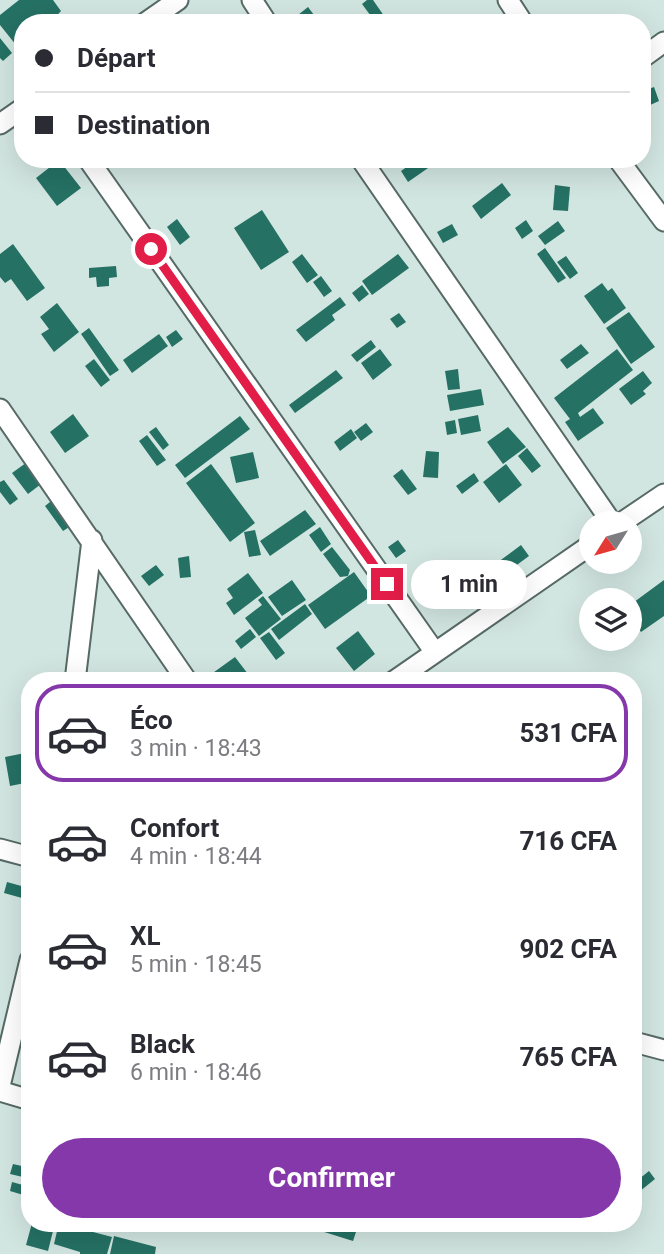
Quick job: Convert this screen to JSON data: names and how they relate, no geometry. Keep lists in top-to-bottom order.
{
  "north": "bottom left",
  "page": {
    "banner": ["Départ", "Destination"],
    "bubble": "1 min",
    "list": [
      {
        "name": "Éco",
        "note": "3 min · 18:43",
        "value": "531 CFA"
      },
      {
        "name": "Confort",
        "note": "4 min · 18:44",
        "value": "716 CFA"
      },
      {
        "name": "XL",
        "note": "5 min · 18:45",
        "value": "902 CFA"
      },
      {
        "name": "Black",
        "note": "6 min · 18:46",
        "value": "765 CFA"
      }
    ],
    "buttons": "Confirmer"
  }
}
